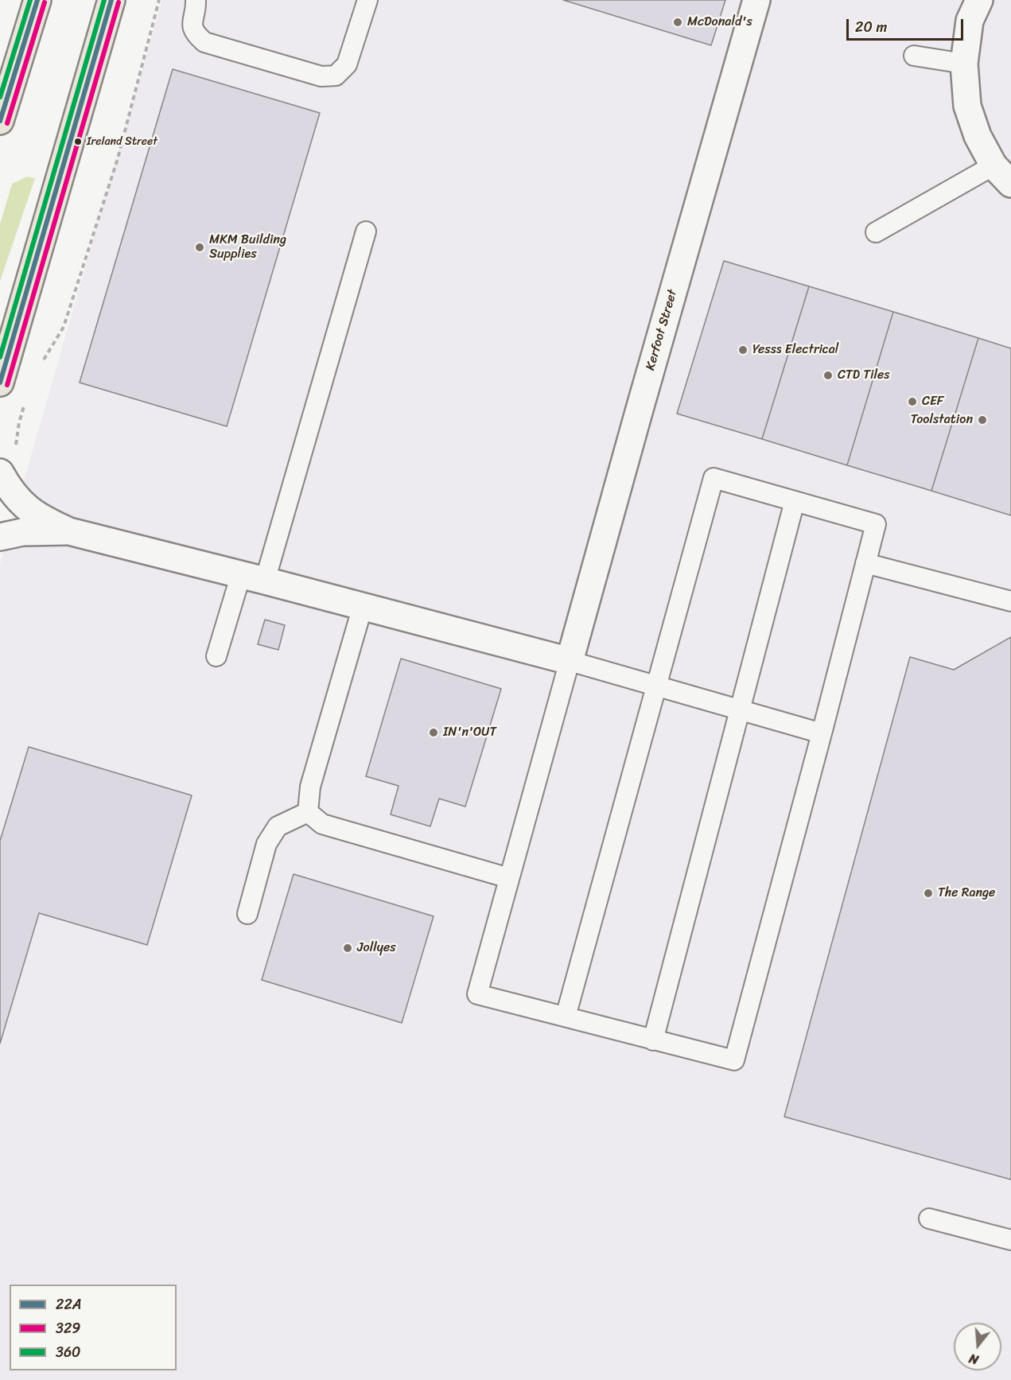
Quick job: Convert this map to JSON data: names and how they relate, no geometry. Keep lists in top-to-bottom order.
{
  "streets": {
    "street": ["Kerfoot Street"]
  },
  "places": [
    "McDonald's",
    "Ireland Street",
    "MKM Building Supplies",
    "Yesss Electrical",
    "CTD Tiles",
    "CEF",
    "Toolstation",
    "IN'n'OUT",
    "The Range",
    "Jollyes"
  ],
  "lines": ["transit line 22A", "transit line 360", "transit line 329"],
  "legend": ["22A", "329", "360"],
  "scale_bar": "20 m",
  "north": "bottom"
}
